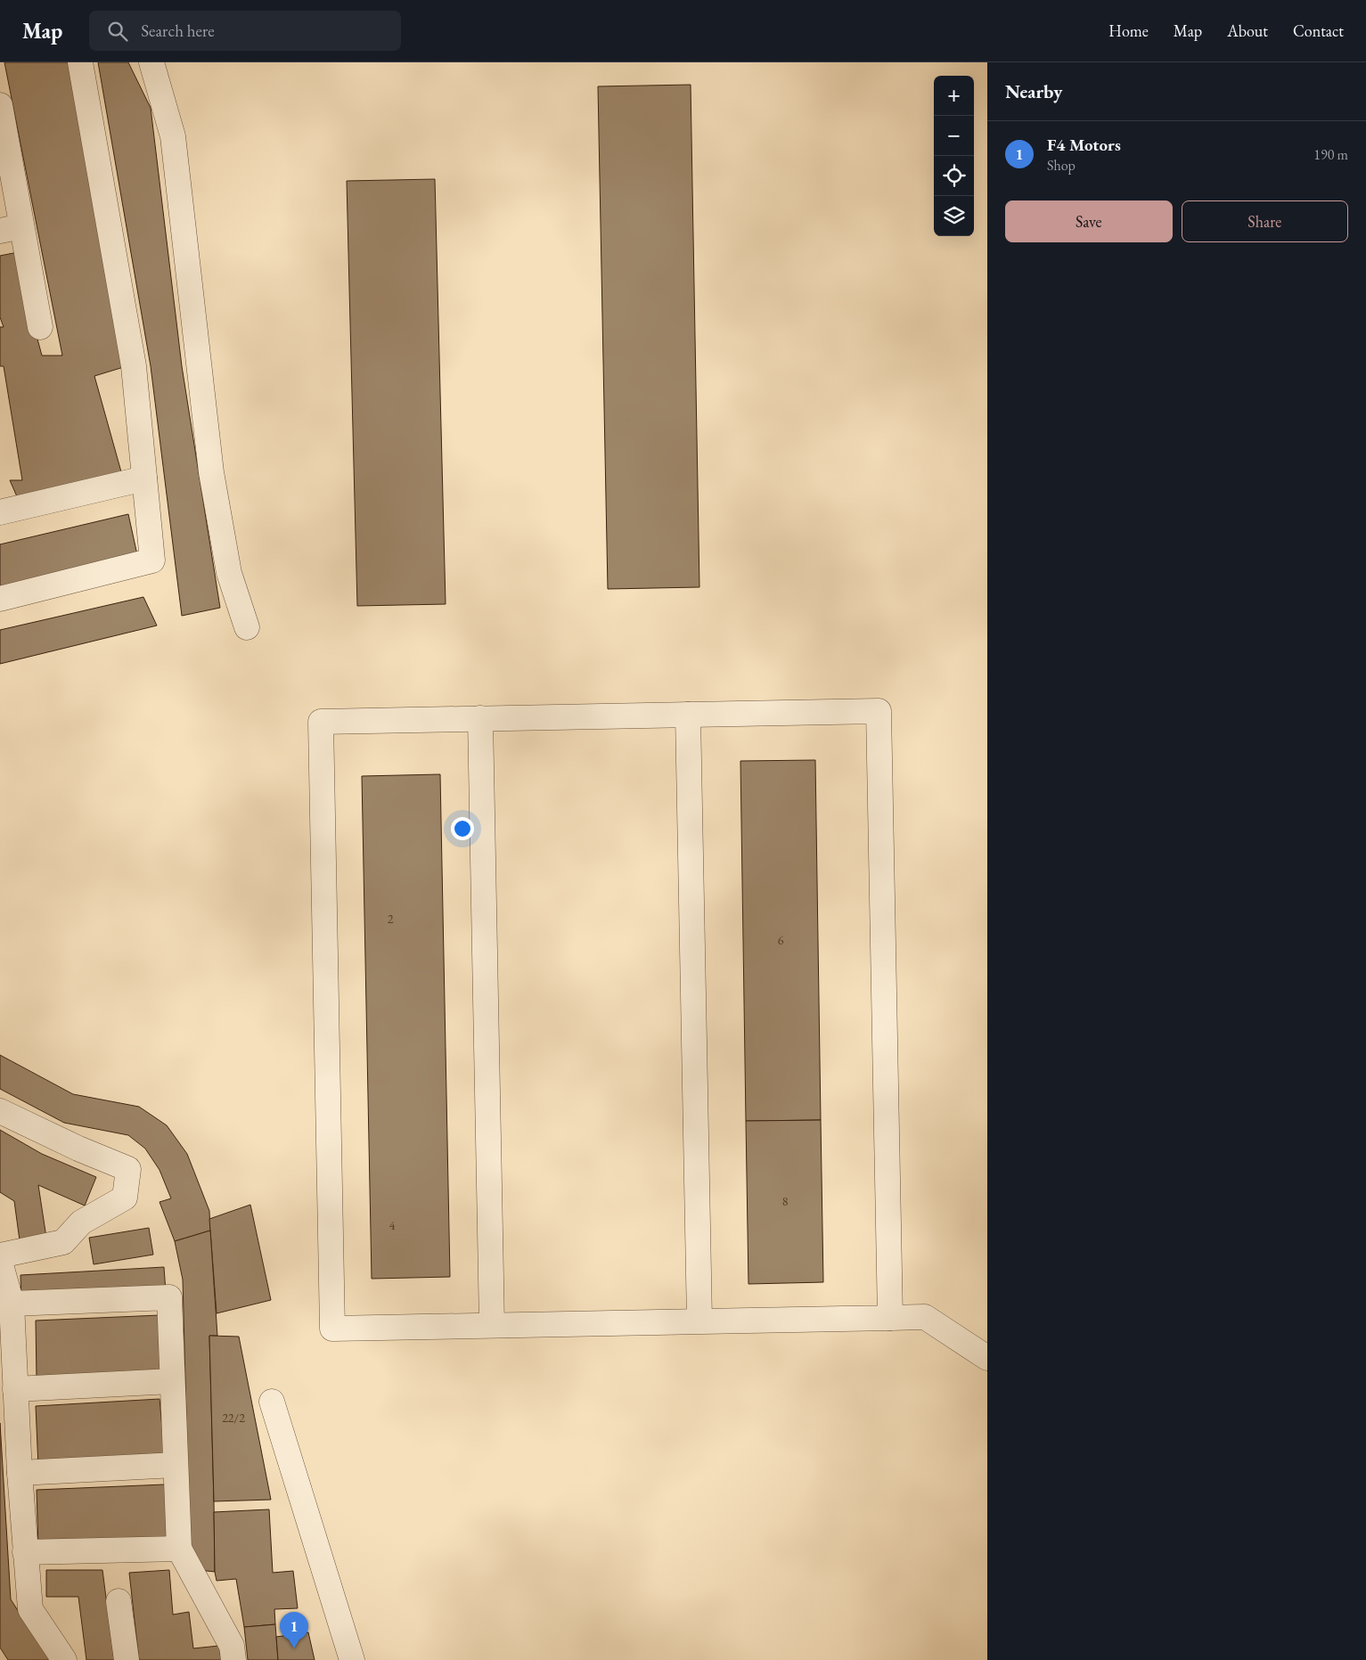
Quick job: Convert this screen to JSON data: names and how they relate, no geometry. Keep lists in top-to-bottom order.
{
  "house_numbers": [
    "2",
    "6",
    "8",
    "4",
    "22/2"
  ],
  "page": {
    "header": "Map",
    "search": "Search here",
    "nav": [
      "Home",
      "Map",
      "About",
      "Contact"
    ],
    "heading": "Nearby",
    "map_buttons": ["+", "−"],
    "list": [
      {
        "mark": "1",
        "name": "F4 Motors",
        "note": "Shop",
        "value": "190 m"
      }
    ],
    "buttons": ["Save", "Share"],
    "pins": "1"
  }
}
